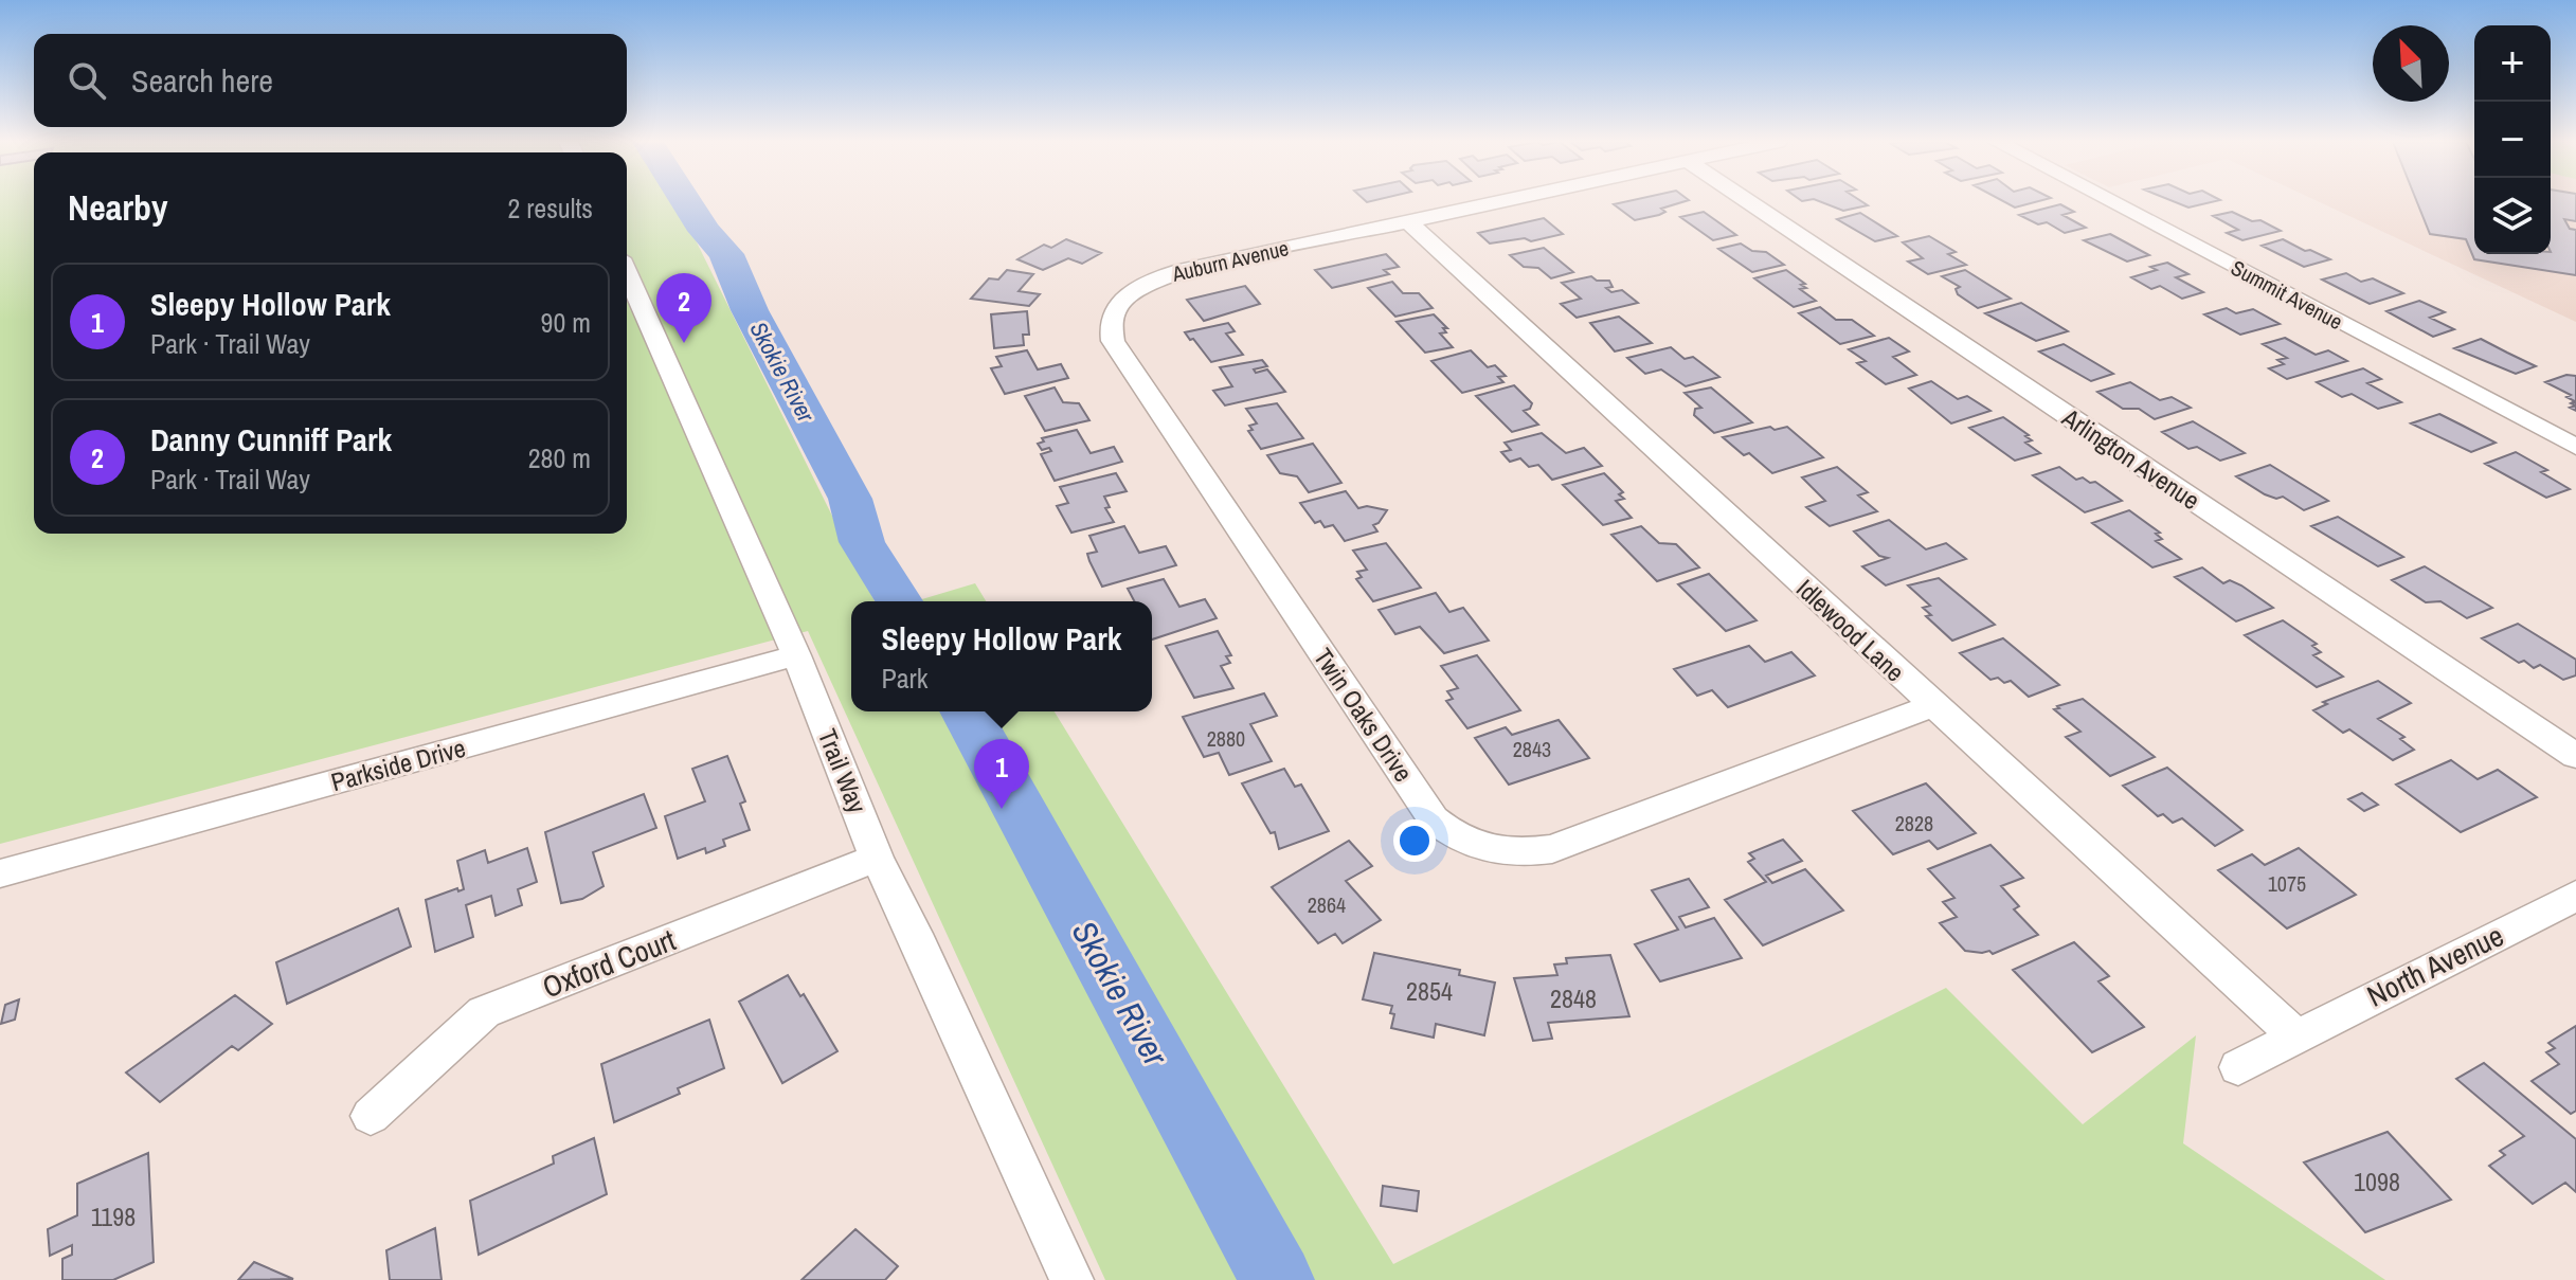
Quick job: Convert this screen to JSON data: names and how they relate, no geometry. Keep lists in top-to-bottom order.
{
  "streets": {
    "street": [
      "Auburn Avenue",
      "Summit Avenue",
      "Arlington Avenue",
      "Idlewood Lane",
      "Twin Oaks Drive",
      "Parkside Drive",
      "Trail Way",
      "Oxford Court",
      "North Avenue"
    ]
  },
  "crossings": [
    ["Auburn Avenue", "Idlewood Lane"],
    ["Auburn Avenue", "Twin Oaks Drive"],
    ["Idlewood Lane", "Twin Oaks Drive"],
    ["Idlewood Lane", "North Avenue"],
    ["Parkside Drive", "Trail Way"],
    ["Trail Way", "Oxford Court"]
  ],
  "water": ["Skokie River"],
  "house_numbers": [
    "2880",
    "2843",
    "2828",
    "1075",
    "2864",
    "2854",
    "2848",
    "1098",
    "1198"
  ],
  "north": "top left",
  "page": {
    "map_buttons": ["+", "−"],
    "search": "Search here",
    "heading": ["Nearby", "2 results"],
    "list": [
      {
        "mark": "1",
        "name": "Sleepy Hollow Park",
        "note": "Park · Trail Way",
        "value": "90 m"
      },
      {
        "mark": "2",
        "name": "Danny Cunniff Park",
        "note": "Park · Trail Way",
        "value": "280 m"
      }
    ],
    "pins": ["2", "1"],
    "popup": ["Sleepy Hollow Park", "Park"]
  }
}
